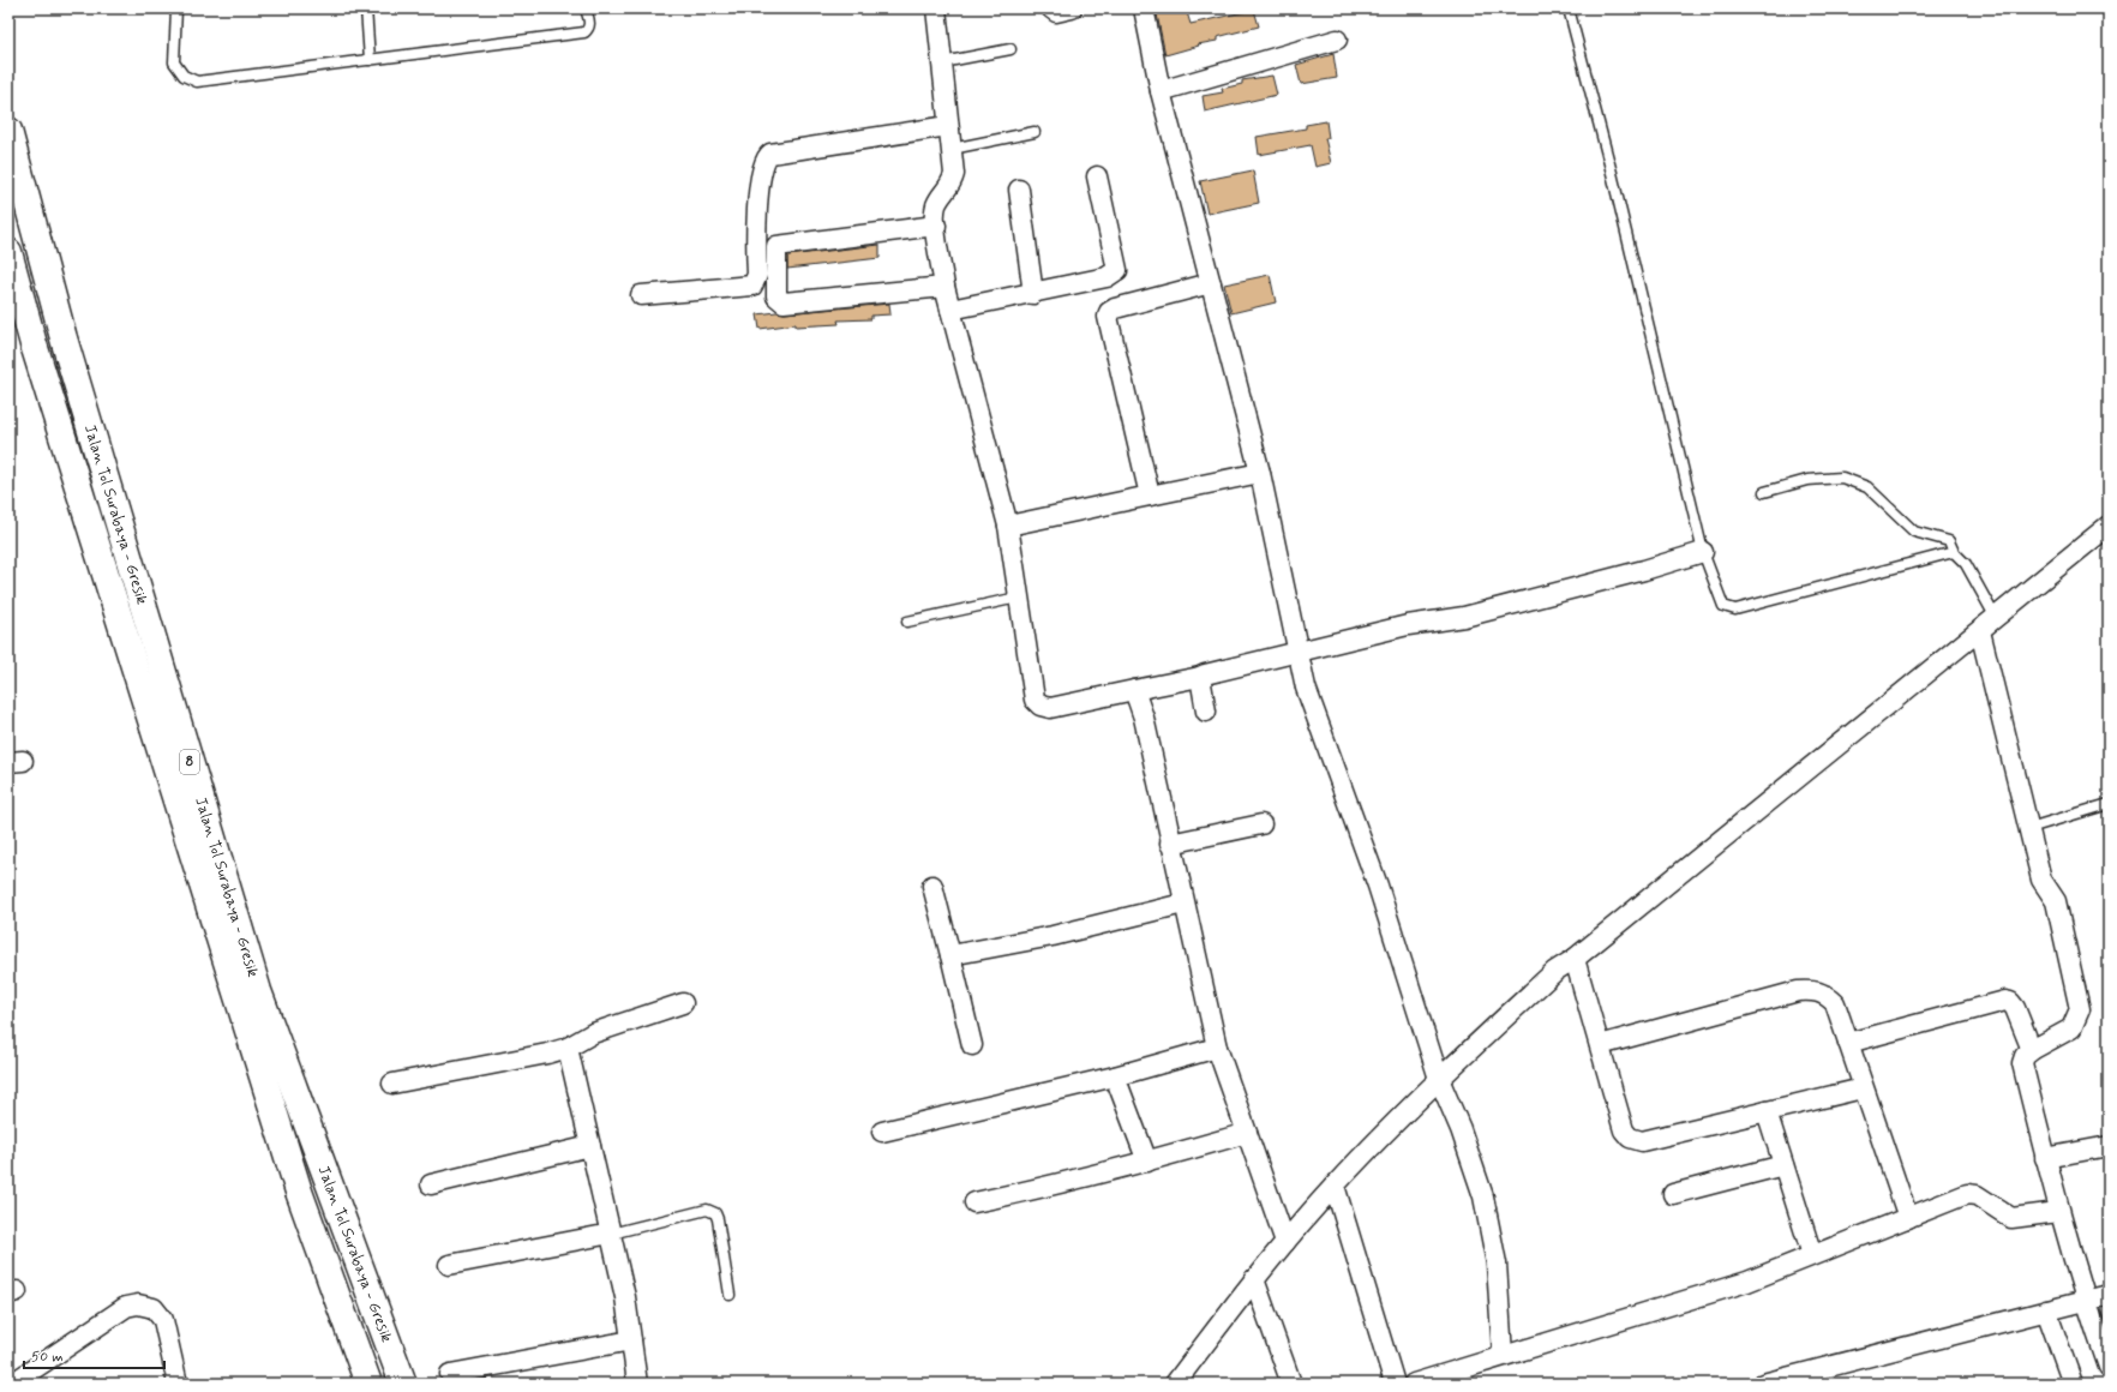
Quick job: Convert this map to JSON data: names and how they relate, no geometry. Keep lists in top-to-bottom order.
{
  "streets": {
    "highway": ["Jalan Tol Surabaya - Gresik", "8"]
  },
  "scale_bar": "50 m"
}
